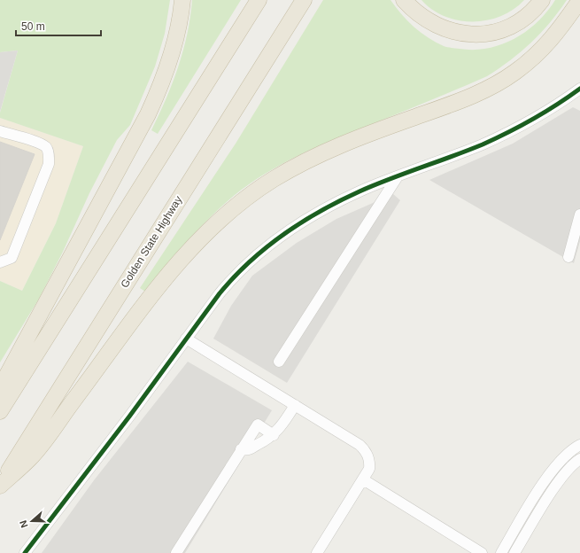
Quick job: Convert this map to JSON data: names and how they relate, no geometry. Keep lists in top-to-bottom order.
{
  "streets": {
    "highway": ["Golden State Highway"]
  },
  "scale_bar": "50 m",
  "north": "left"
}
